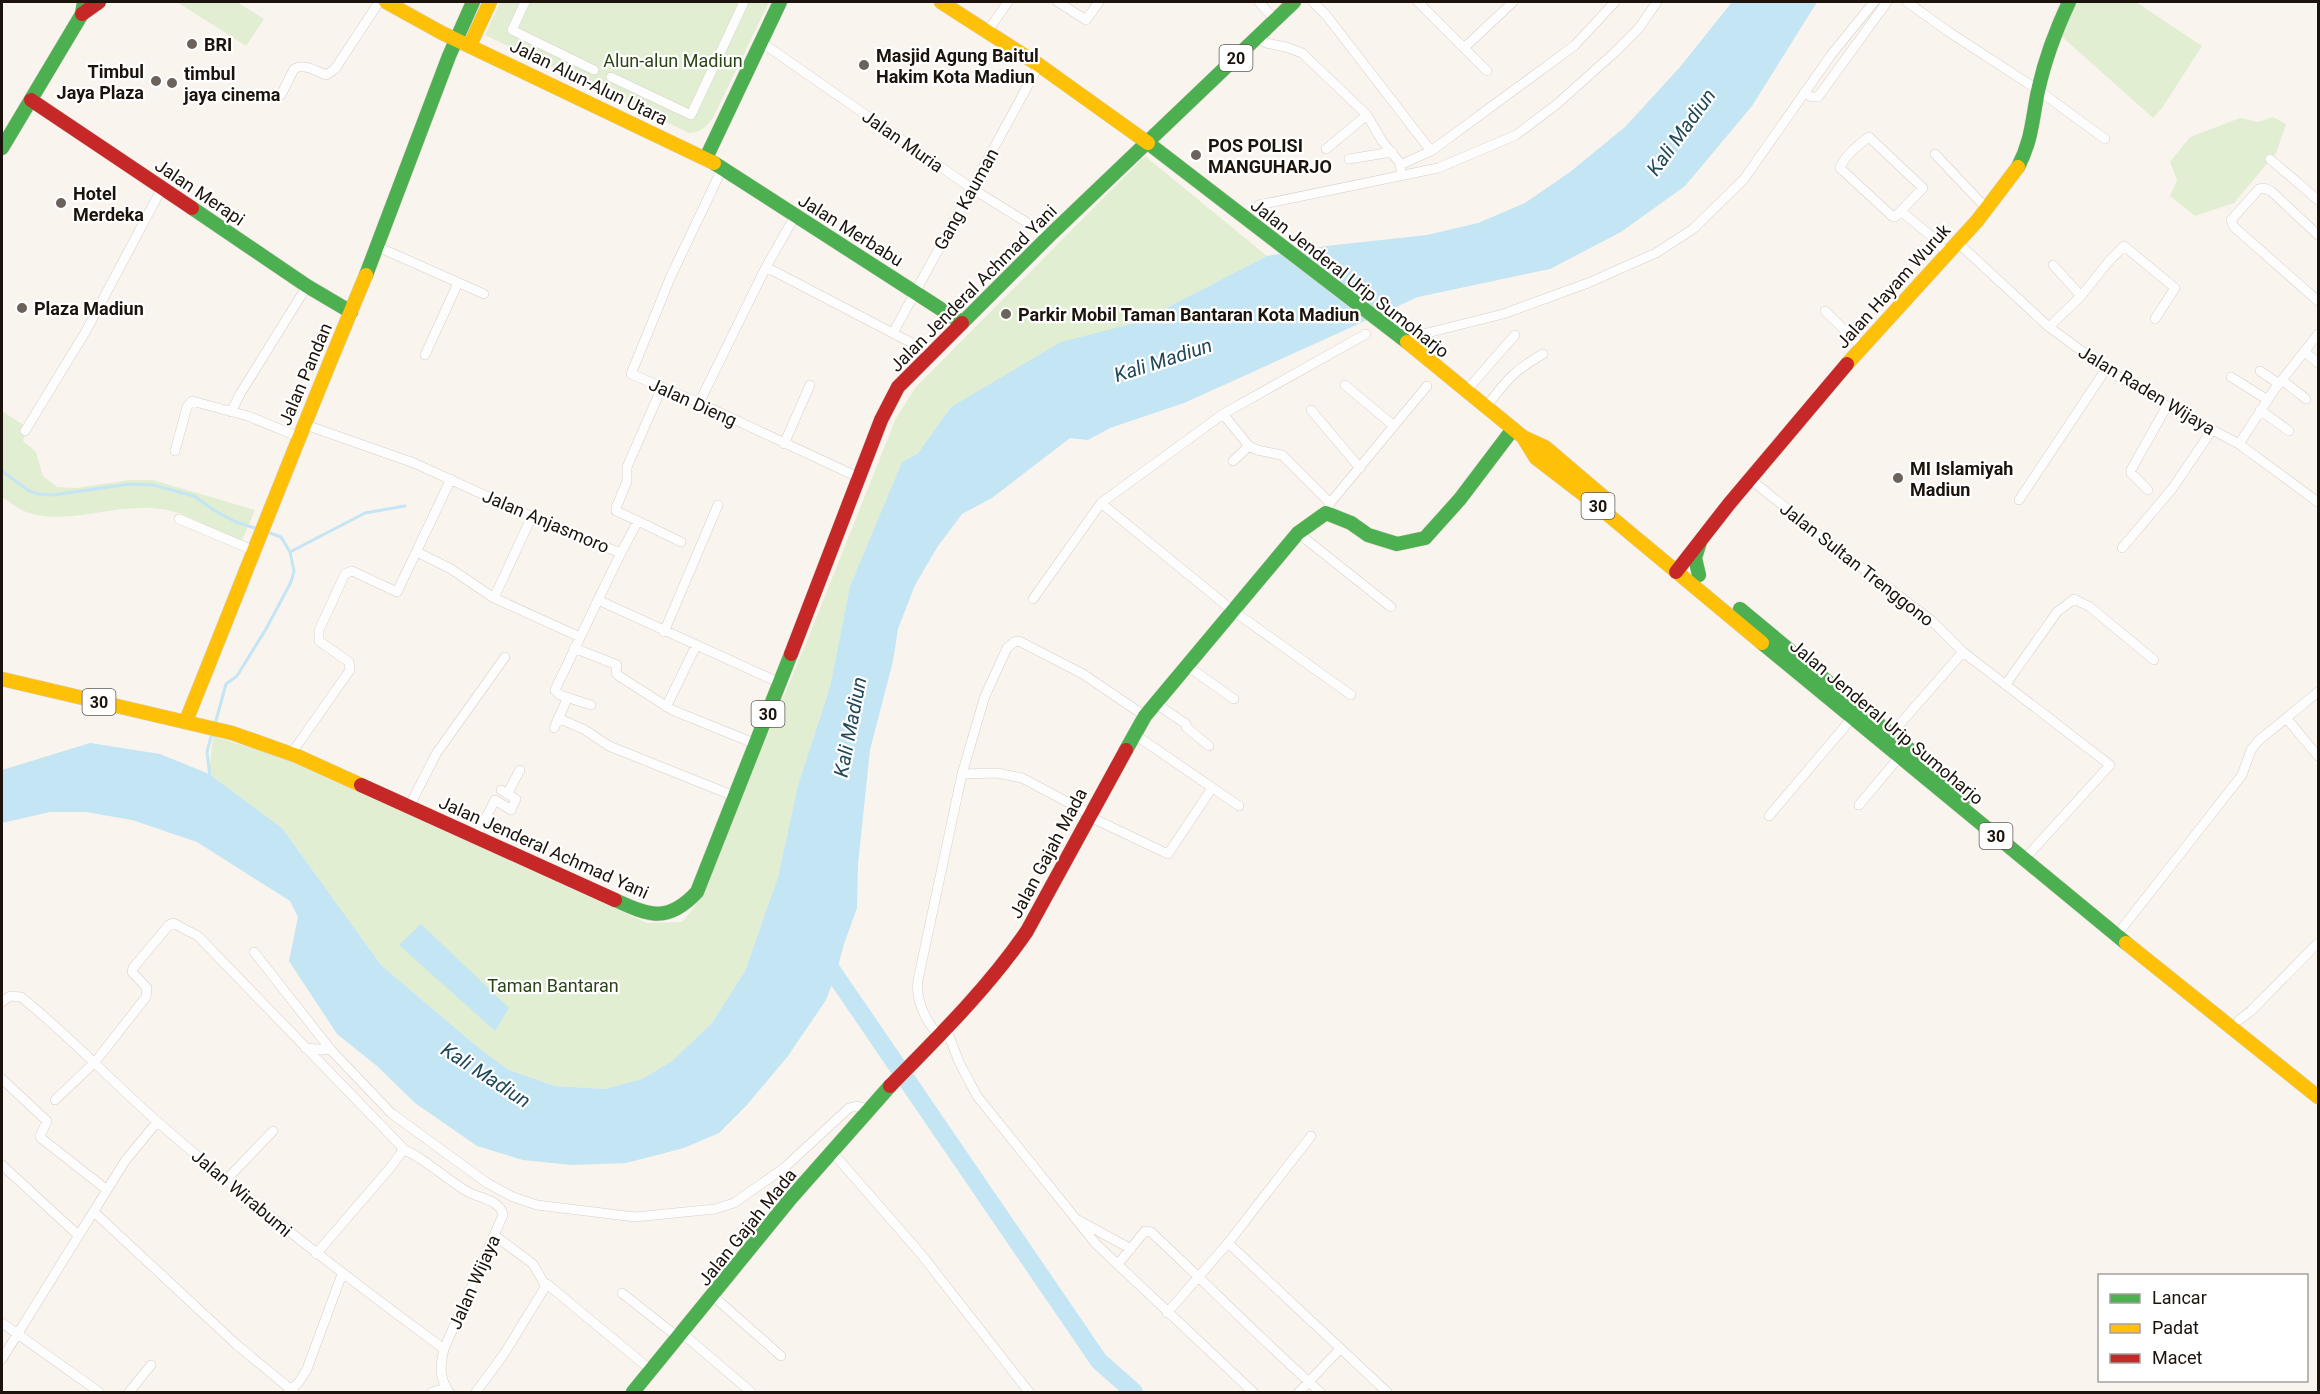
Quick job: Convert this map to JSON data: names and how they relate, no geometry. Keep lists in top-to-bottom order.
{
  "streets": {
    "main road": [
      "20",
      "Jalan Alun-Alun Utara",
      "Jalan Merapi",
      "Jalan Merbabu",
      "Jalan Jenderal Urip Sumoharjo",
      "Jalan Hayam Wuruk",
      "Jalan Jenderal Achmad Yani",
      "Jalan Pandan",
      "30",
      "Jalan Gajah Mada"
    ],
    "street": [
      "Jalan Muria",
      "Gang Kauman",
      "Jalan Raden Wijaya",
      "Jalan Dieng",
      "Jalan Anjasmoro",
      "Jalan Sultan Trenggono",
      "Jalan Wirabumi",
      "Jalan Wijaya"
    ]
  },
  "crossings": [
    ["20", "Jalan Jenderal Urip Sumoharjo"],
    ["20", "Jalan Jenderal Achmad Yani"],
    ["Jalan Alun-Alun Utara", "Jalan Merbabu"],
    ["Jalan Alun-Alun Utara", "Jalan Pandan"],
    ["Jalan Alun-Alun Utara", "Jalan Dieng"],
    ["Jalan Muria", "Gang Kauman"],
    ["Jalan Muria", "Jalan Jenderal Achmad Yani"],
    ["Jalan Merapi", "Jalan Pandan"],
    ["Gang Kauman", "Jalan Merbabu"],
    ["Gang Kauman", "Jalan Jenderal Urip Sumoharjo"],
    ["Jalan Merbabu", "Jalan Jenderal Achmad Yani"],
    ["Jalan Merbabu", "Jalan Dieng"],
    ["Jalan Jenderal Urip Sumoharjo", "Jalan Hayam Wuruk"],
    ["Jalan Jenderal Urip Sumoharjo", "Jalan Jenderal Achmad Yani"],
    ["Jalan Jenderal Urip Sumoharjo", "Jalan Sultan Trenggono"],
    ["Jalan Hayam Wuruk", "Jalan Raden Wijaya"],
    ["Jalan Hayam Wuruk", "Jalan Sultan Trenggono"],
    ["Jalan Jenderal Achmad Yani", "Jalan Pandan"],
    ["Jalan Jenderal Achmad Yani", "Jalan Dieng"],
    ["Jalan Pandan", "Jalan Anjasmoro"],
    ["Jalan Wirabumi", "Jalan Wijaya"]
  ],
  "water": ["Kali Madiun"],
  "parks": ["Alun-alun Madiun", "Taman Bantaran"],
  "places": [
    "BRI",
    "Masjid Agung Baitul Hakim Kota Madiun",
    "Timbul Jaya Plaza",
    "timbul jaya cinema",
    "POS POLISI MANGUHARJO",
    "Hotel Merdeka",
    "Plaza Madiun",
    "Parkir Mobil Taman Bantaran Kota Madiun",
    "MI Islamiyah Madiun"
  ],
  "legend": ["Lancar", "Padat", "Macet"]
}
